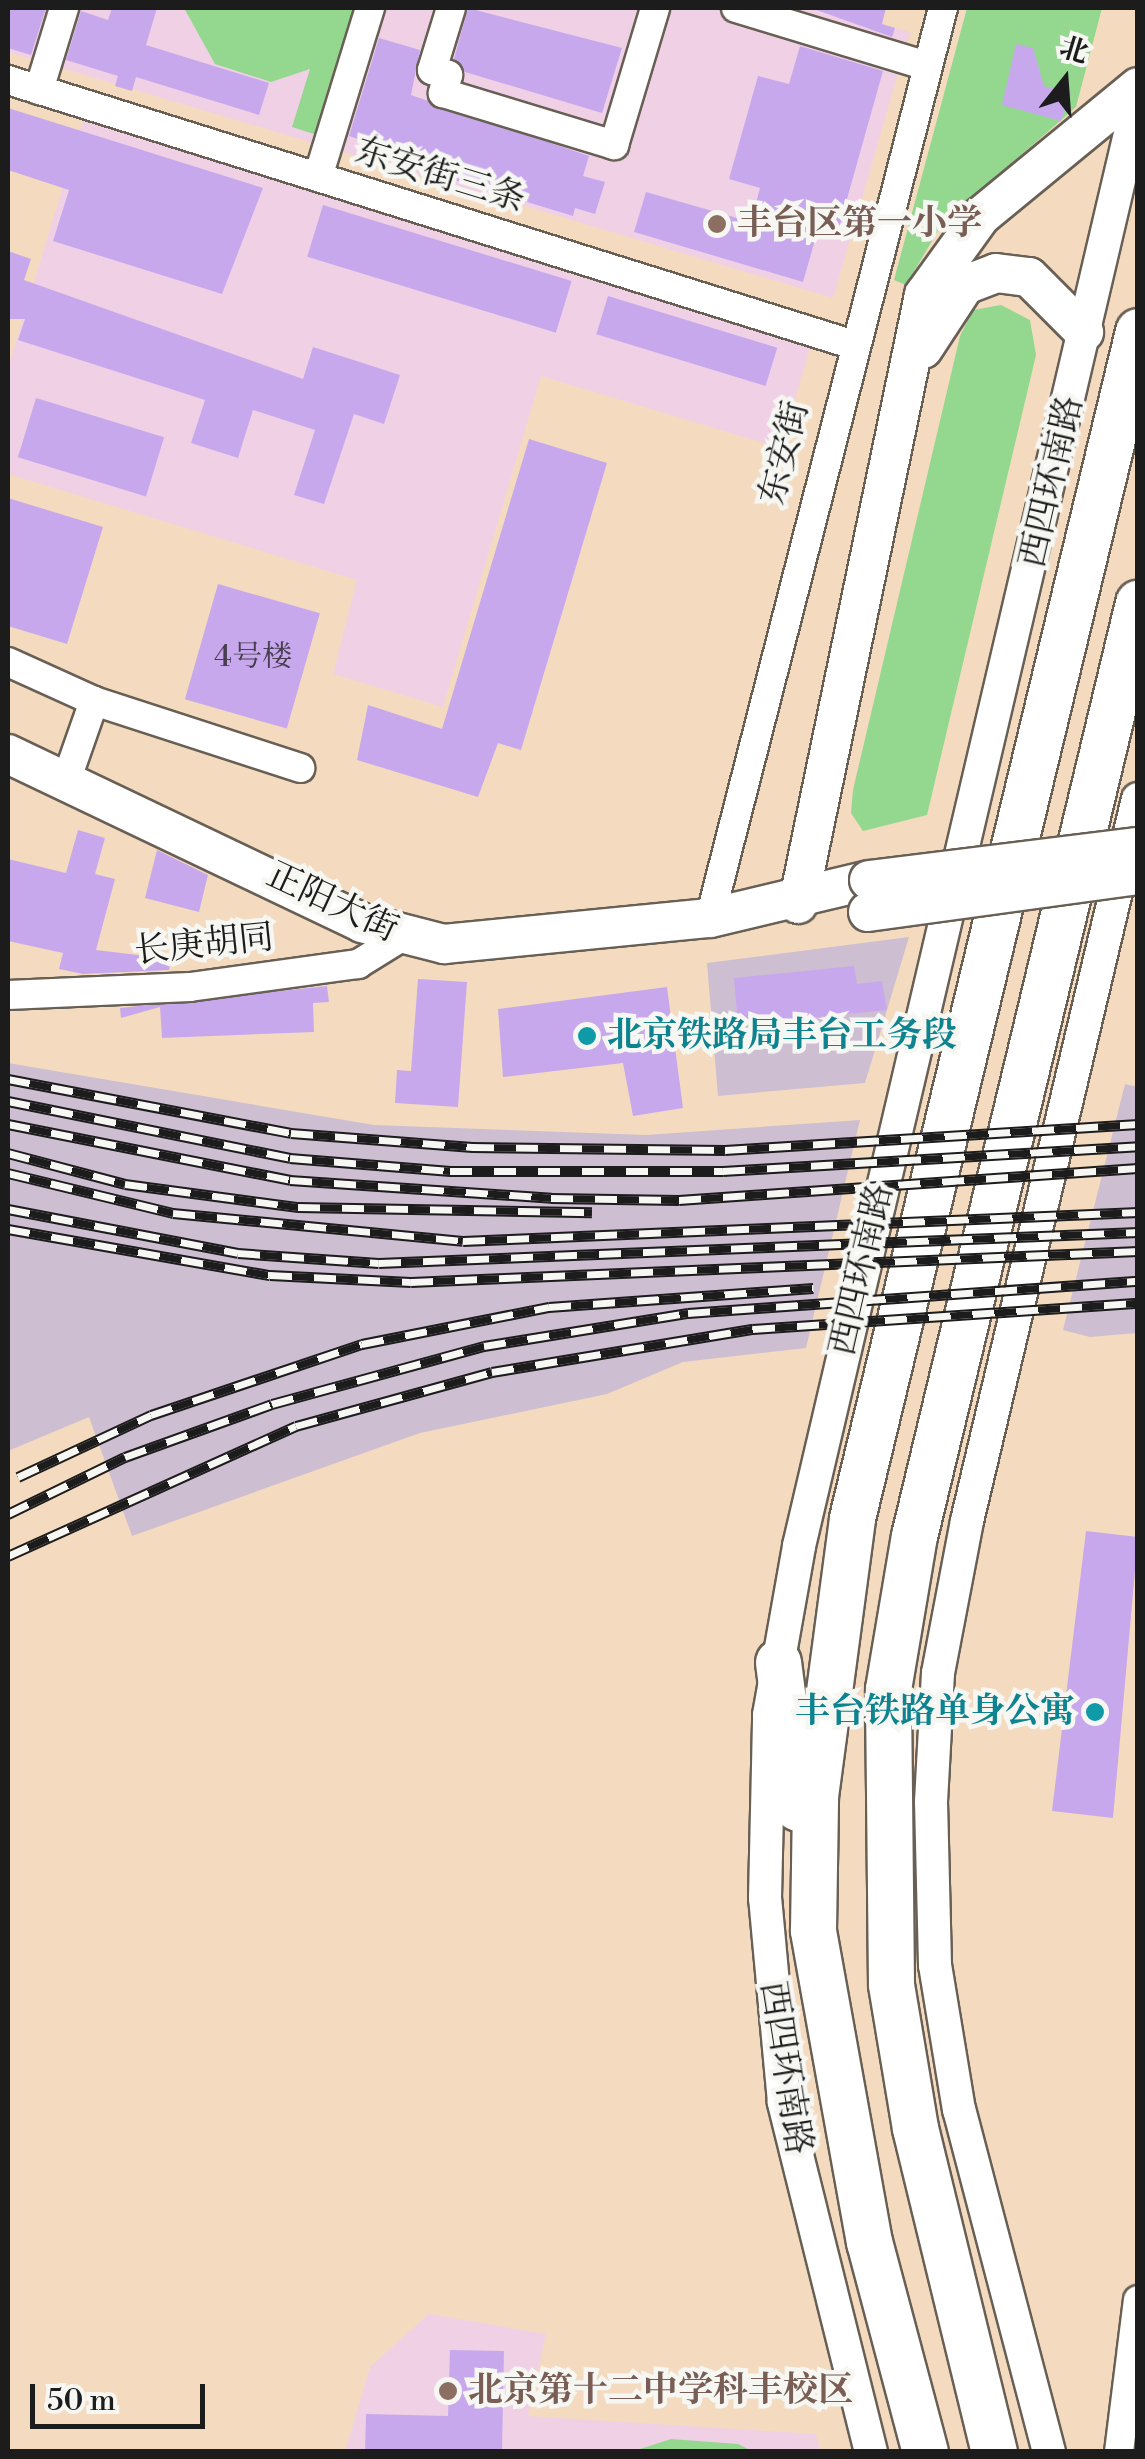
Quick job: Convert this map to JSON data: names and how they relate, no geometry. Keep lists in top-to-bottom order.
{
  "streets": {
    "highway": ["西四环南路"],
    "main road": ["正阳大街"],
    "street": ["东安街三条", "东安街", "长庚胡同"]
  },
  "crossings": [
    ["东安街三条", "东安街"],
    ["东安街", "正阳大街"],
    ["正阳大街", "长庚胡同"]
  ],
  "places": [
    "丰台区第一小学",
    "北京铁路局丰台工务段",
    "丰台铁路单身公寓",
    "北京第十二中学科丰校区"
  ],
  "house_numbers": ["4号楼"],
  "scale_bar": "50 m",
  "north": "top"
}
